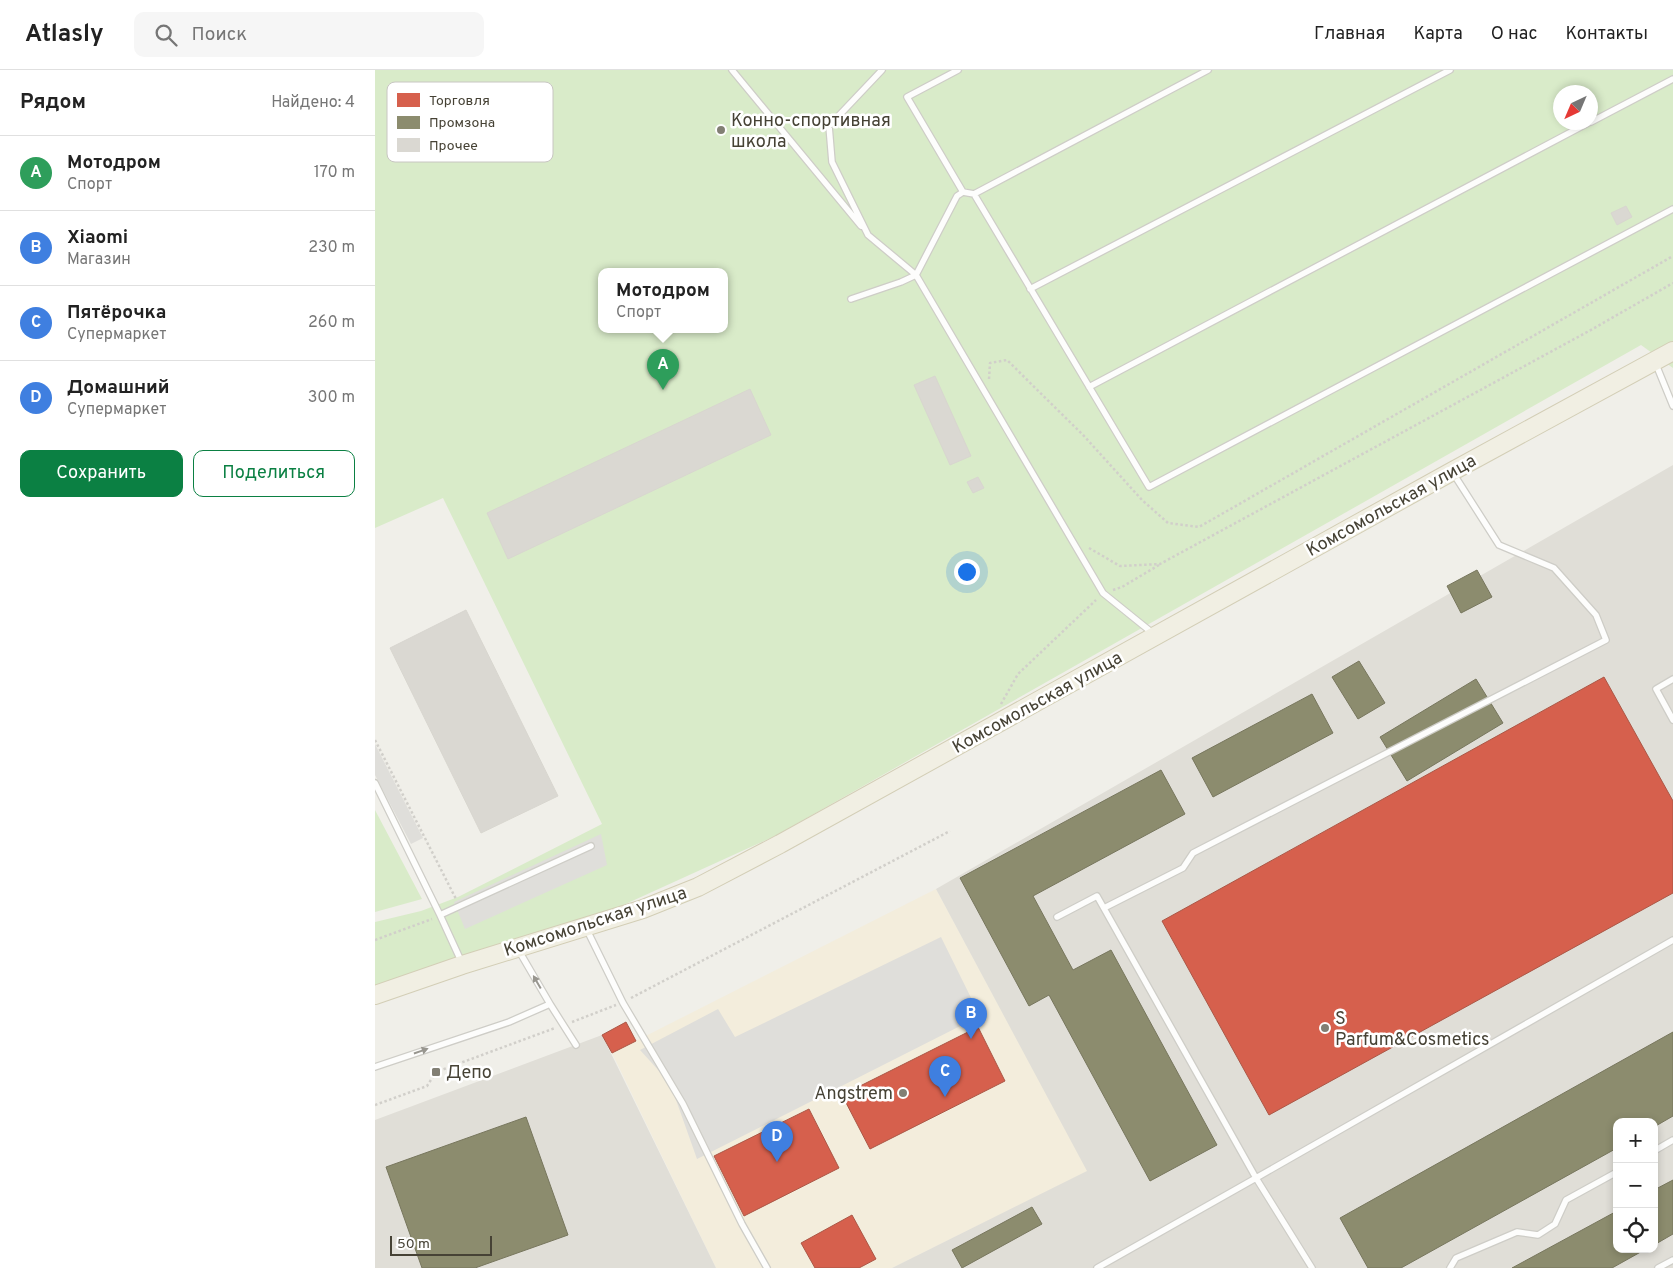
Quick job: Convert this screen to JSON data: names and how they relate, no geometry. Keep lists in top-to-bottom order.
{
  "streets": {
    "main road": ["Комсомольская улица"]
  },
  "places": {
    "other": ["Конно-спортивная школа", "S Parfum&Cosmetics", "Angstrem"],
    "transit": ["Депо"]
  },
  "legend": ["Торговля", "Промзона", "Прочее"],
  "scale_bar": "50 m",
  "north": "bottom left",
  "page": {
    "header": "Atlasly",
    "search": "Поиск",
    "nav": [
      "Главная",
      "Карта",
      "О нас",
      "Контакты"
    ],
    "heading": ["Рядом", "Найдено: 4"],
    "list": [
      {
        "mark": "A",
        "name": "Мотодром",
        "note": "Спорт",
        "value": "170 m"
      },
      {
        "mark": "B",
        "name": "Xiaomi",
        "note": "Магазин",
        "value": "230 m"
      },
      {
        "mark": "C",
        "name": "Пятёрочка",
        "note": "Супермаркет",
        "value": "260 m"
      },
      {
        "mark": "D",
        "name": "Домашний",
        "note": "Супермаркет",
        "value": "300 m"
      }
    ],
    "popup": ["Мотодром", "Спорт"],
    "pins": [
      "A",
      "B",
      "C",
      "D"
    ],
    "buttons": ["Сохранить", "Поделиться"],
    "map_buttons": ["+", "−"],
    "scale": "50 m"
  }
}
